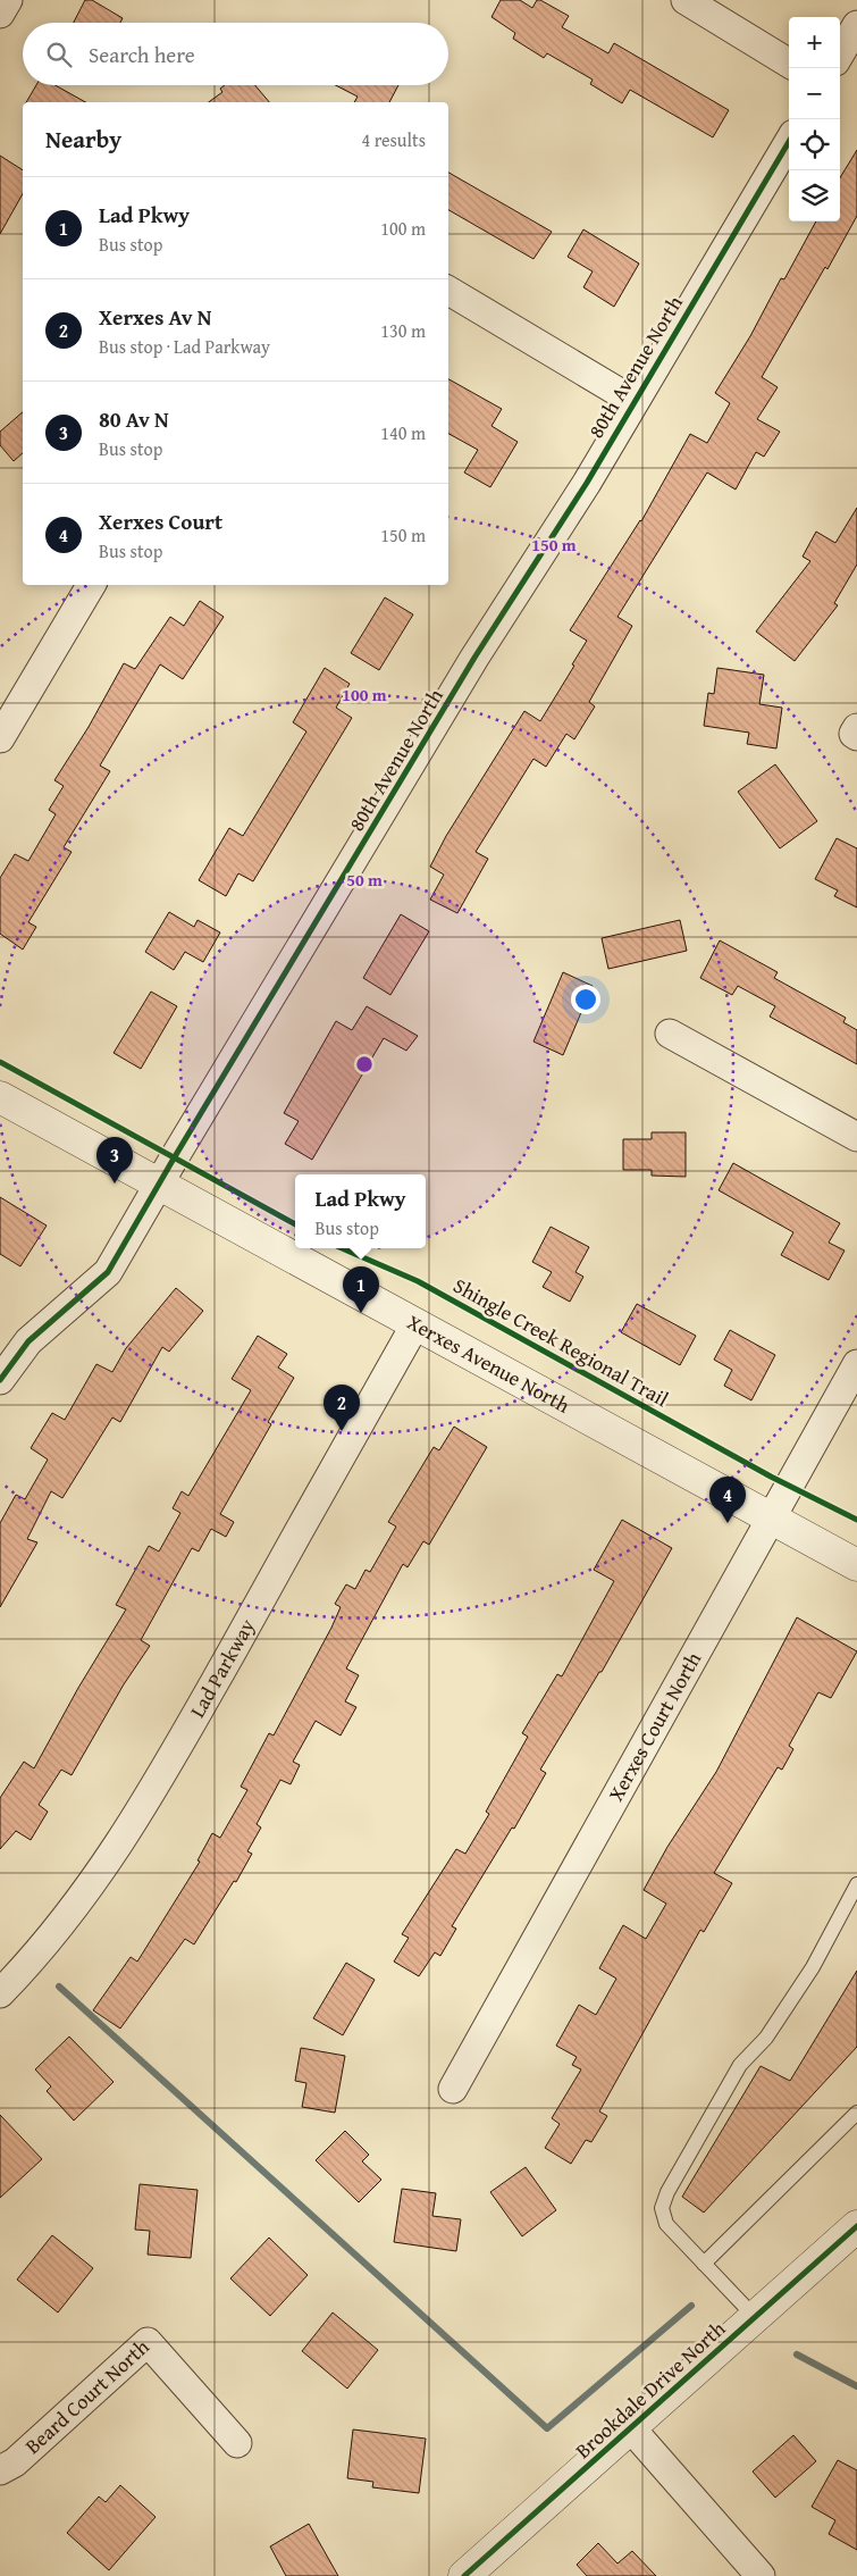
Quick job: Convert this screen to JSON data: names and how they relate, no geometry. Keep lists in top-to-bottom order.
{
  "streets": {
    "street": [
      "80th Avenue North",
      "Xerxes Avenue North",
      "Lad Parkway",
      "Xerxes Court North",
      "Brookdale Drive North",
      "Beard Court North"
    ],
    "cycle path": ["Shingle Creek Regional Trail"]
  },
  "crossings": [
    ["80th Avenue North", "Xerxes Avenue North"],
    ["Xerxes Avenue North", "Lad Parkway"],
    ["Xerxes Avenue North", "Xerxes Court North"]
  ],
  "page": {
    "map_buttons": ["+", "−"],
    "search": "Search here",
    "heading": ["Nearby", "4 results"],
    "list": [
      {
        "mark": "1",
        "name": "Lad Pkwy",
        "note": "Bus stop",
        "value": "100 m"
      },
      {
        "mark": "2",
        "name": "Xerxes Av N",
        "note": "Bus stop · Lad Parkway",
        "value": "130 m"
      },
      {
        "mark": "3",
        "name": "80 Av N",
        "note": "Bus stop",
        "value": "140 m"
      },
      {
        "mark": "4",
        "name": "Xerxes Court",
        "note": "Bus stop",
        "value": "150 m"
      }
    ],
    "pins": [
      "3",
      "1",
      "2",
      "4"
    ],
    "popup": ["Lad Pkwy", "Bus stop"]
  },
  "rings": ["150 m", "100 m", "50 m"]
}
